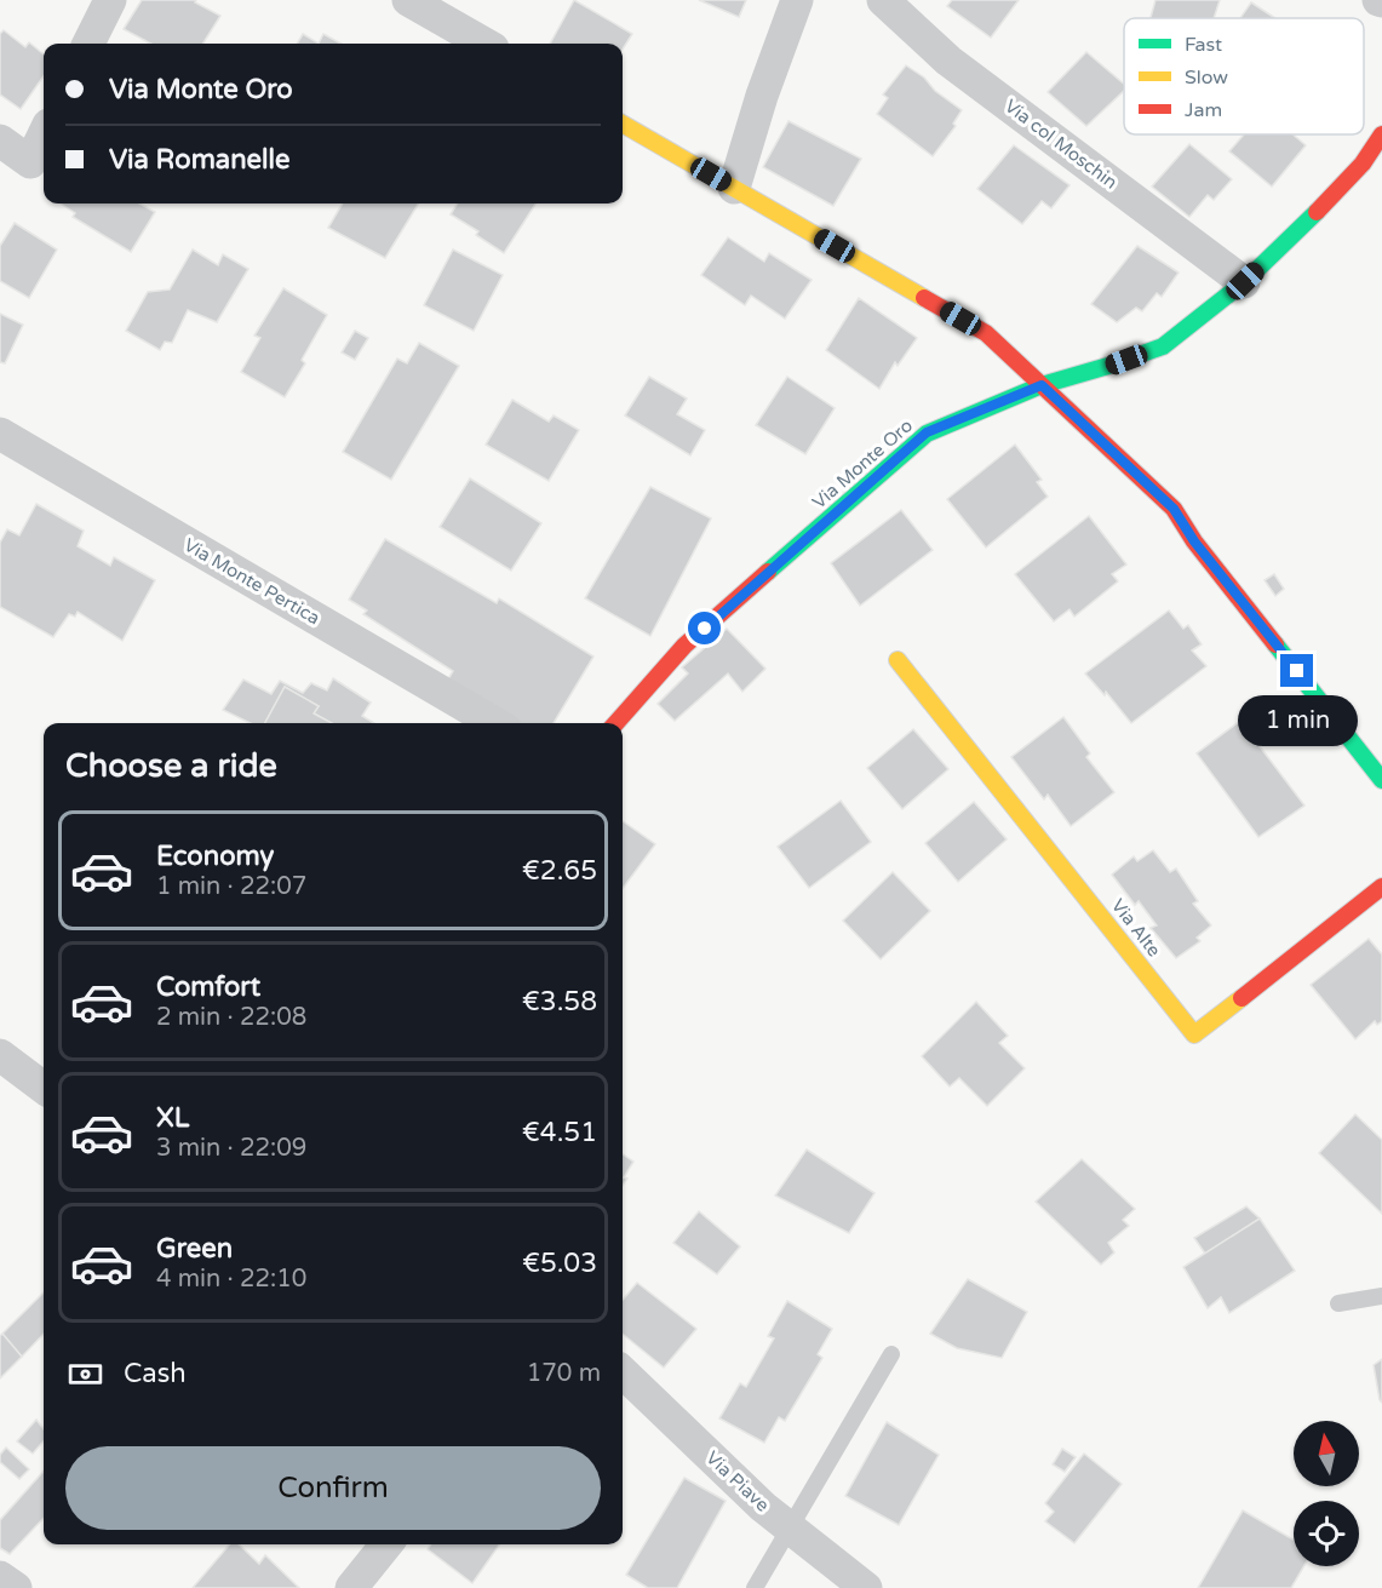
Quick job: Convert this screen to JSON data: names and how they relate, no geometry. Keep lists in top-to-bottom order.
{
  "streets": {
    "street": [
      "Via col Moschin",
      "Via Monte Oro",
      "Via Monte Pertica",
      "Via Alte",
      "Via Piave"
    ]
  },
  "crossings": [
    ["Via col Moschin", "Via Monte Oro"]
  ],
  "legend": ["Fast", "Slow", "Jam"],
  "north": "top",
  "page": {
    "banner": ["Via Monte Oro", "Via Romanelle"],
    "bubble": "1 min",
    "heading": "Choose a ride",
    "list": [
      {
        "name": "Economy",
        "note": "1 min · 22:07",
        "value": "€2.65"
      },
      {
        "name": "Comfort",
        "note": "2 min · 22:08",
        "value": "€3.58"
      },
      {
        "name": "XL",
        "note": "3 min · 22:09",
        "value": "€4.51"
      },
      {
        "name": "Green",
        "note": "4 min · 22:10",
        "value": "€5.03"
      }
    ],
    "pay": ["Cash", "170 m"],
    "buttons": "Confirm"
  }
}
